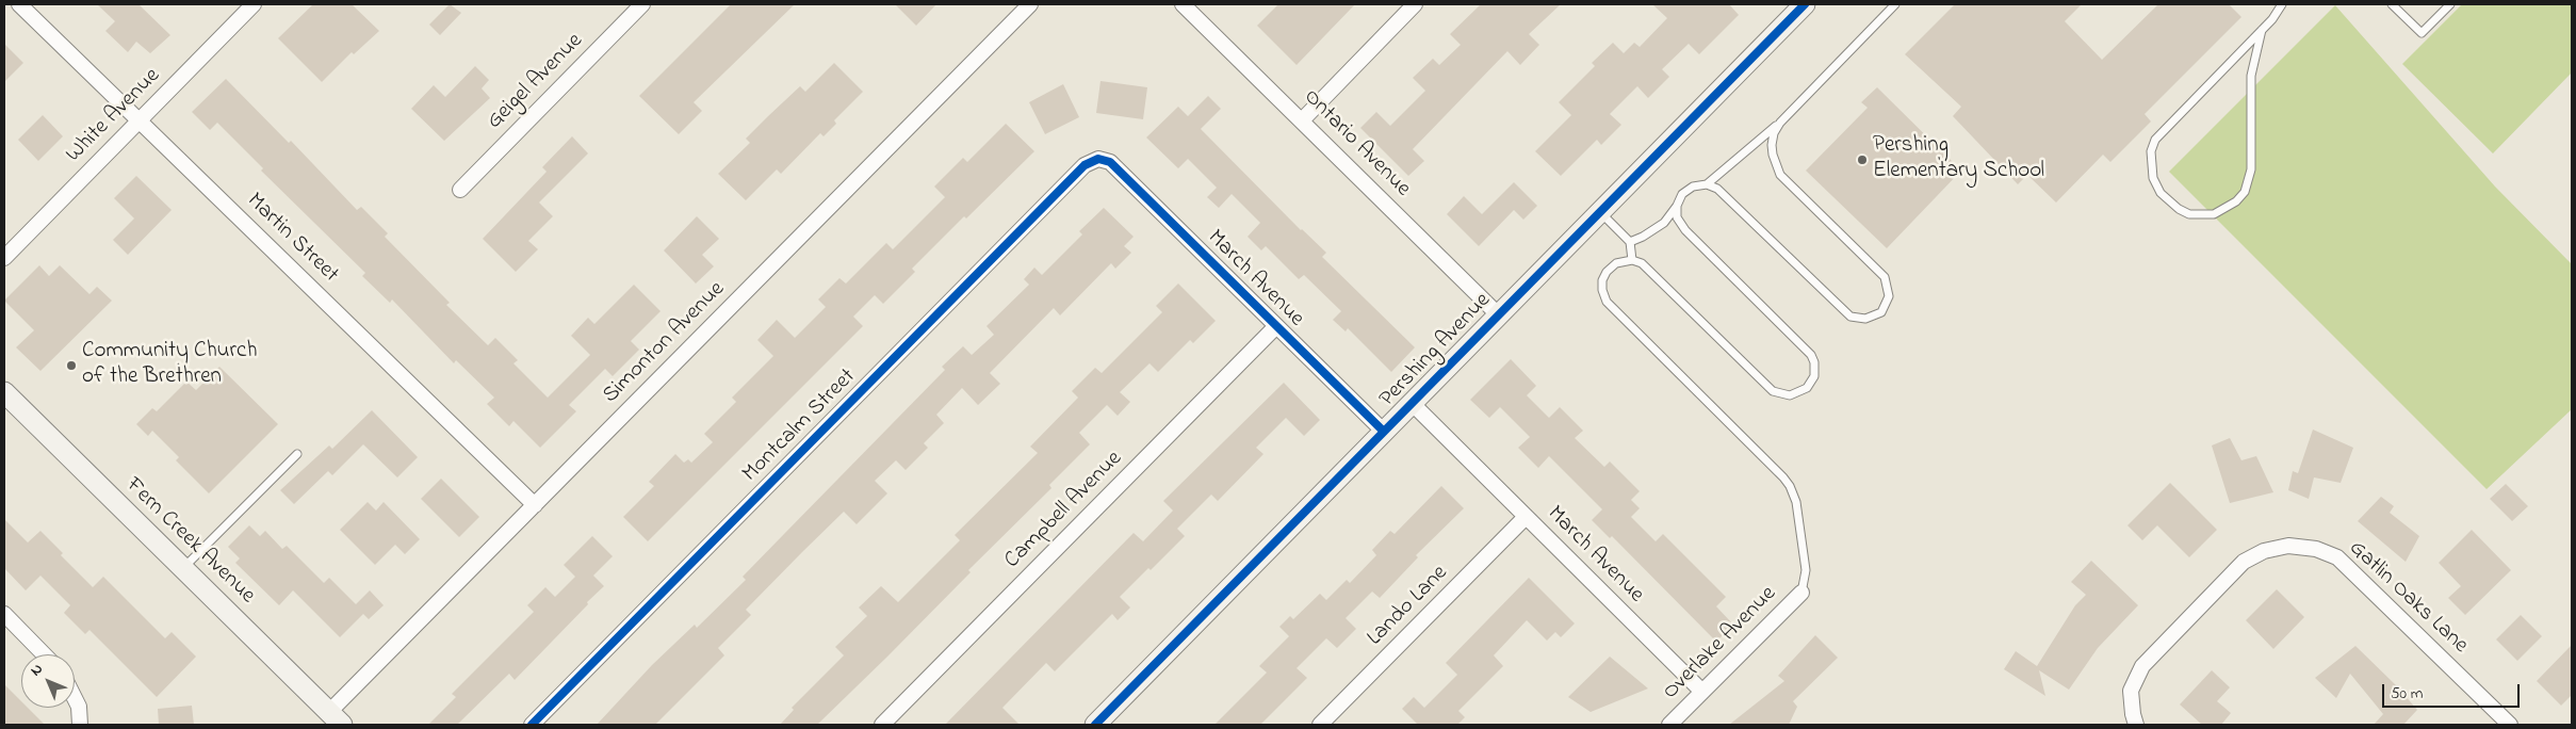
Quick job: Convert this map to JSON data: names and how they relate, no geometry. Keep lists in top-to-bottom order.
{
  "streets": {
    "street": [
      "Geigel Avenue",
      "White Avenue",
      "Ontario Avenue",
      "Martin Street",
      "March Avenue",
      "Simonton Avenue",
      "Pershing Avenue",
      "Montcalm Street",
      "Campbell Avenue",
      "Fern Creek Avenue",
      "Gatlin Oaks Lane",
      "Lando Lane",
      "Overlake Avenue"
    ]
  },
  "crossings": [
    ["White Avenue", "Martin Street"],
    ["Ontario Avenue", "Pershing Avenue"],
    ["Martin Street", "Simonton Avenue"],
    ["March Avenue", "Pershing Avenue"],
    ["March Avenue", "Montcalm Street"],
    ["March Avenue", "Campbell Avenue"],
    ["March Avenue", "Lando Lane"],
    ["March Avenue", "Overlake Avenue"],
    ["Simonton Avenue", "Fern Creek Avenue"]
  ],
  "places": ["Pershing Elementary School", "Community Church of the Brethren"],
  "scale_bar": "50 m",
  "north": "top left"
}
